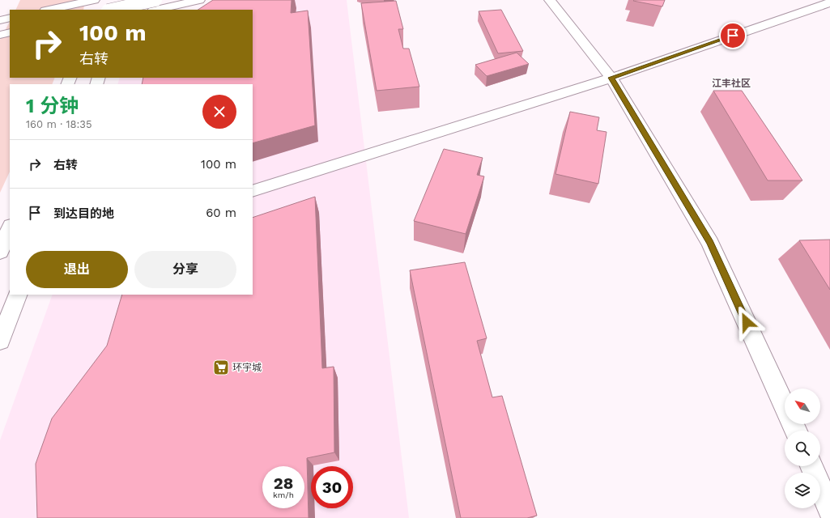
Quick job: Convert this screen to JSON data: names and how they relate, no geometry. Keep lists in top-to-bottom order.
{
  "districts": ["江丰社区"],
  "places": {
    "supermarket": ["环宇城"]
  },
  "north": "top left",
  "page": {
    "turn": ["100 m", "右转"],
    "heading": ["1 分钟", "160 m · 18:35"],
    "list": [
      {
        "name": "右转",
        "value": "100 m"
      },
      {
        "name": "到达目的地",
        "value": "60 m"
      }
    ],
    "buttons": ["退出", "分享"],
    "speed": "28 km/h",
    "limit": "30"
  }
}
